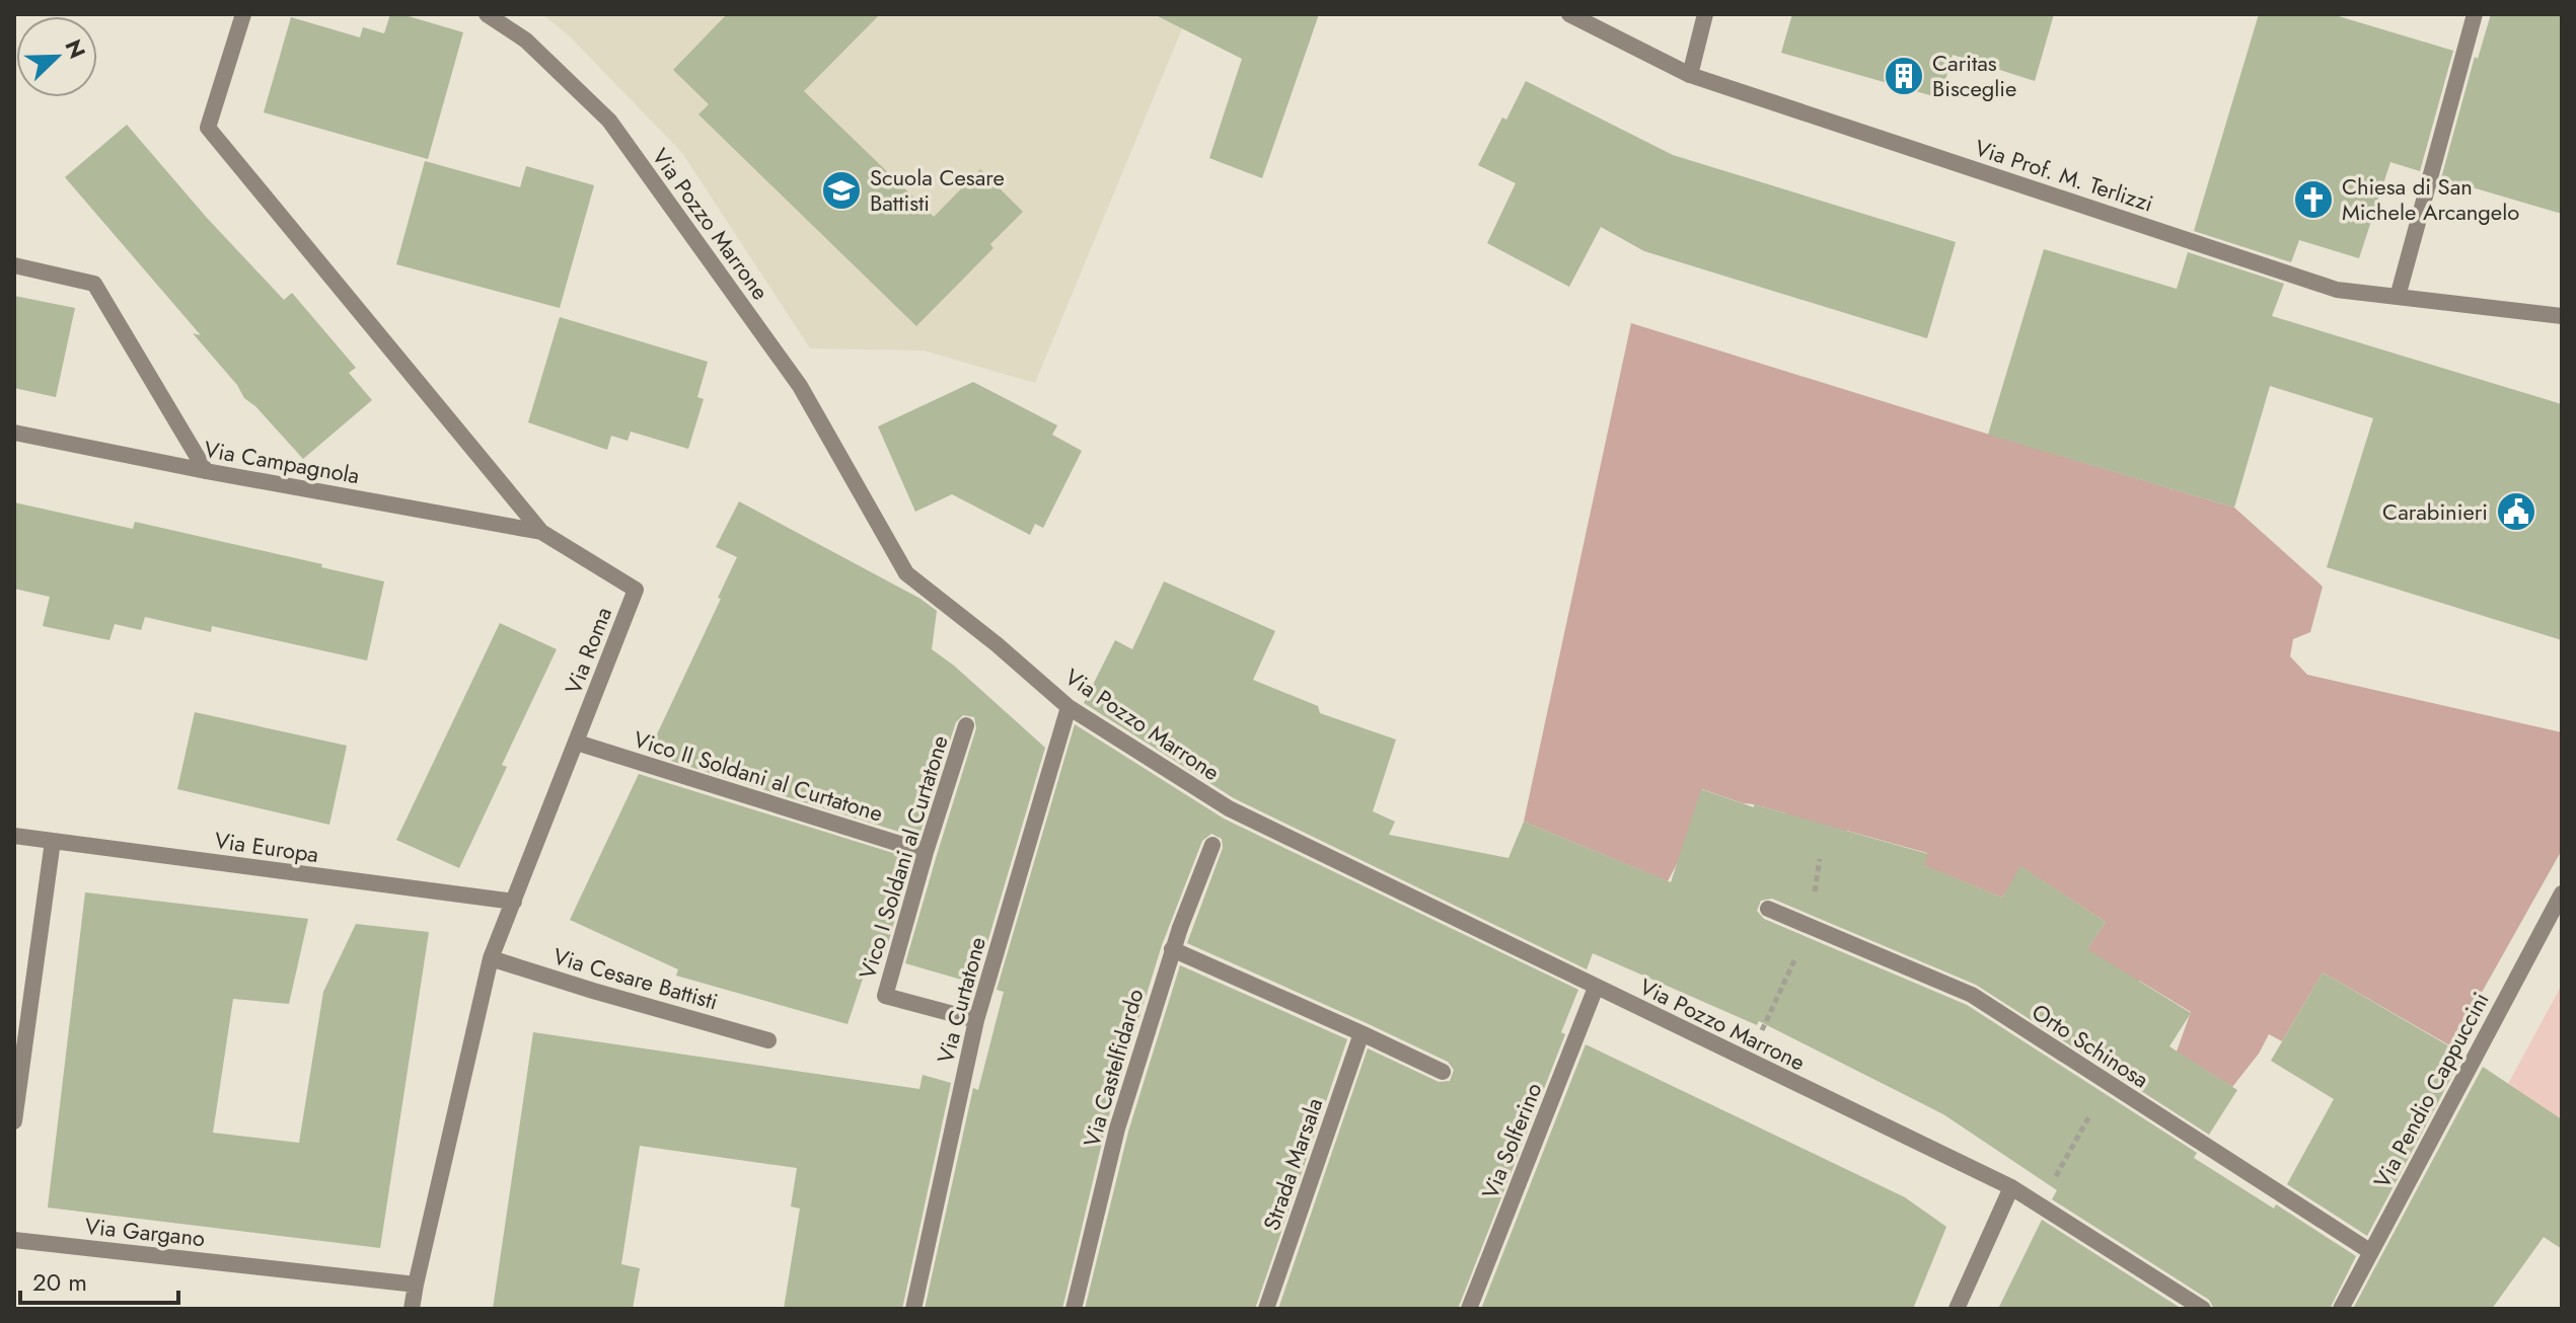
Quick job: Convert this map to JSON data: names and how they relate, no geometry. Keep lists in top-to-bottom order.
{
  "streets": {
    "street": [
      "Via Prof. M. Terlizzi",
      "Via Pozzo Marrone",
      "Via Campagnola",
      "Via Roma",
      "Vico II Soldani al Curtatone",
      "Via Europa",
      "Vico I Soldani al Curtatone",
      "Via Cesare Battisti",
      "Via Curtatone",
      "Orto Schinosa",
      "Via Castelfidardo",
      "Via Pendio Cappuccini",
      "Via Solferino",
      "Strada Marsala",
      "Via Gargano"
    ]
  },
  "crossings": [
    ["Via Pozzo Marrone", "Via Curtatone"],
    ["Via Pozzo Marrone", "Via Solferino"],
    ["Via Campagnola", "Via Roma"],
    ["Via Roma", "Vico II Soldani al Curtatone"],
    ["Via Roma", "Via Europa"],
    ["Via Roma", "Via Cesare Battisti"],
    ["Via Roma", "Via Gargano"],
    ["Vico II Soldani al Curtatone", "Vico I Soldani al Curtatone"],
    ["Vico I Soldani al Curtatone", "Via Curtatone"],
    ["Orto Schinosa", "Via Pendio Cappuccini"]
  ],
  "places": {
    "building": ["Caritas Bisceglie"],
    "school or university": ["Scuola Cesare Battisti"],
    "church": ["Chiesa di San Michele Arcangelo"],
    "public building": ["Carabinieri"]
  },
  "scale_bar": "20 m",
  "north": "top right"
}
